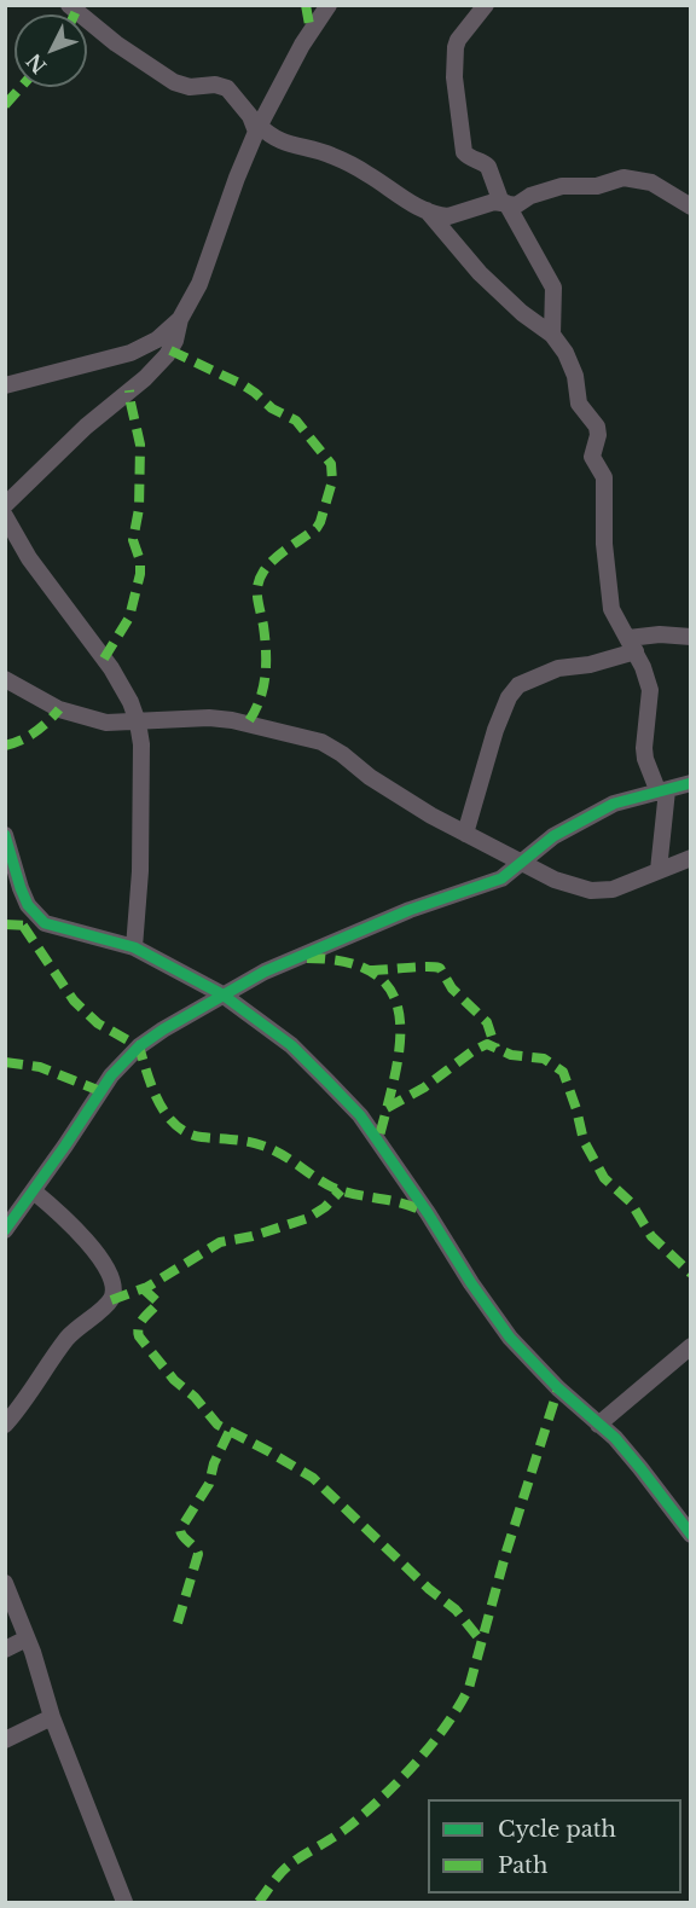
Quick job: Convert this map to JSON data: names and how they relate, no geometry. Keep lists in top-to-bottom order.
{
  "legend": ["Cycle path", "Path"],
  "north": "bottom left"
}
